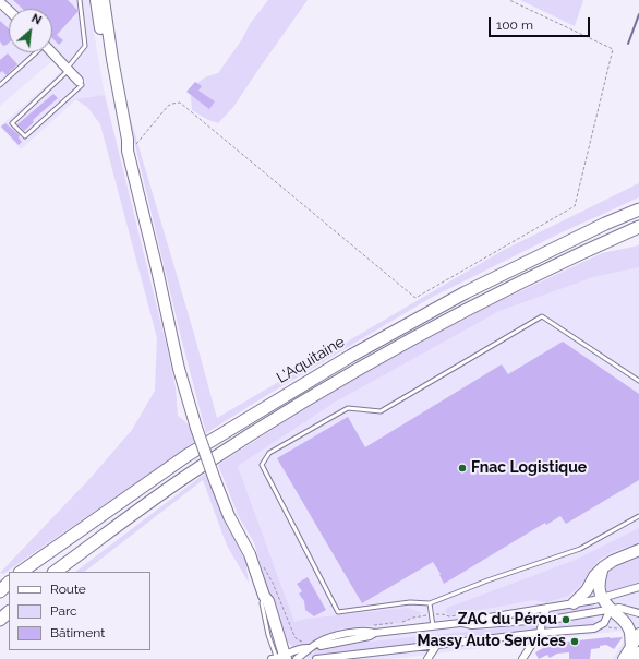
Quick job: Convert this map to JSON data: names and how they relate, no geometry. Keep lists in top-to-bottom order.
{
  "streets": {
    "highway": ["L'Aquitaine"]
  },
  "places": ["Fnac Logistique", "ZAC du Pérou", "Massy Auto Services"],
  "legend": ["Route", "Parc", "Bâtiment"],
  "scale_bar": "100 m",
  "north": "top right"
}
